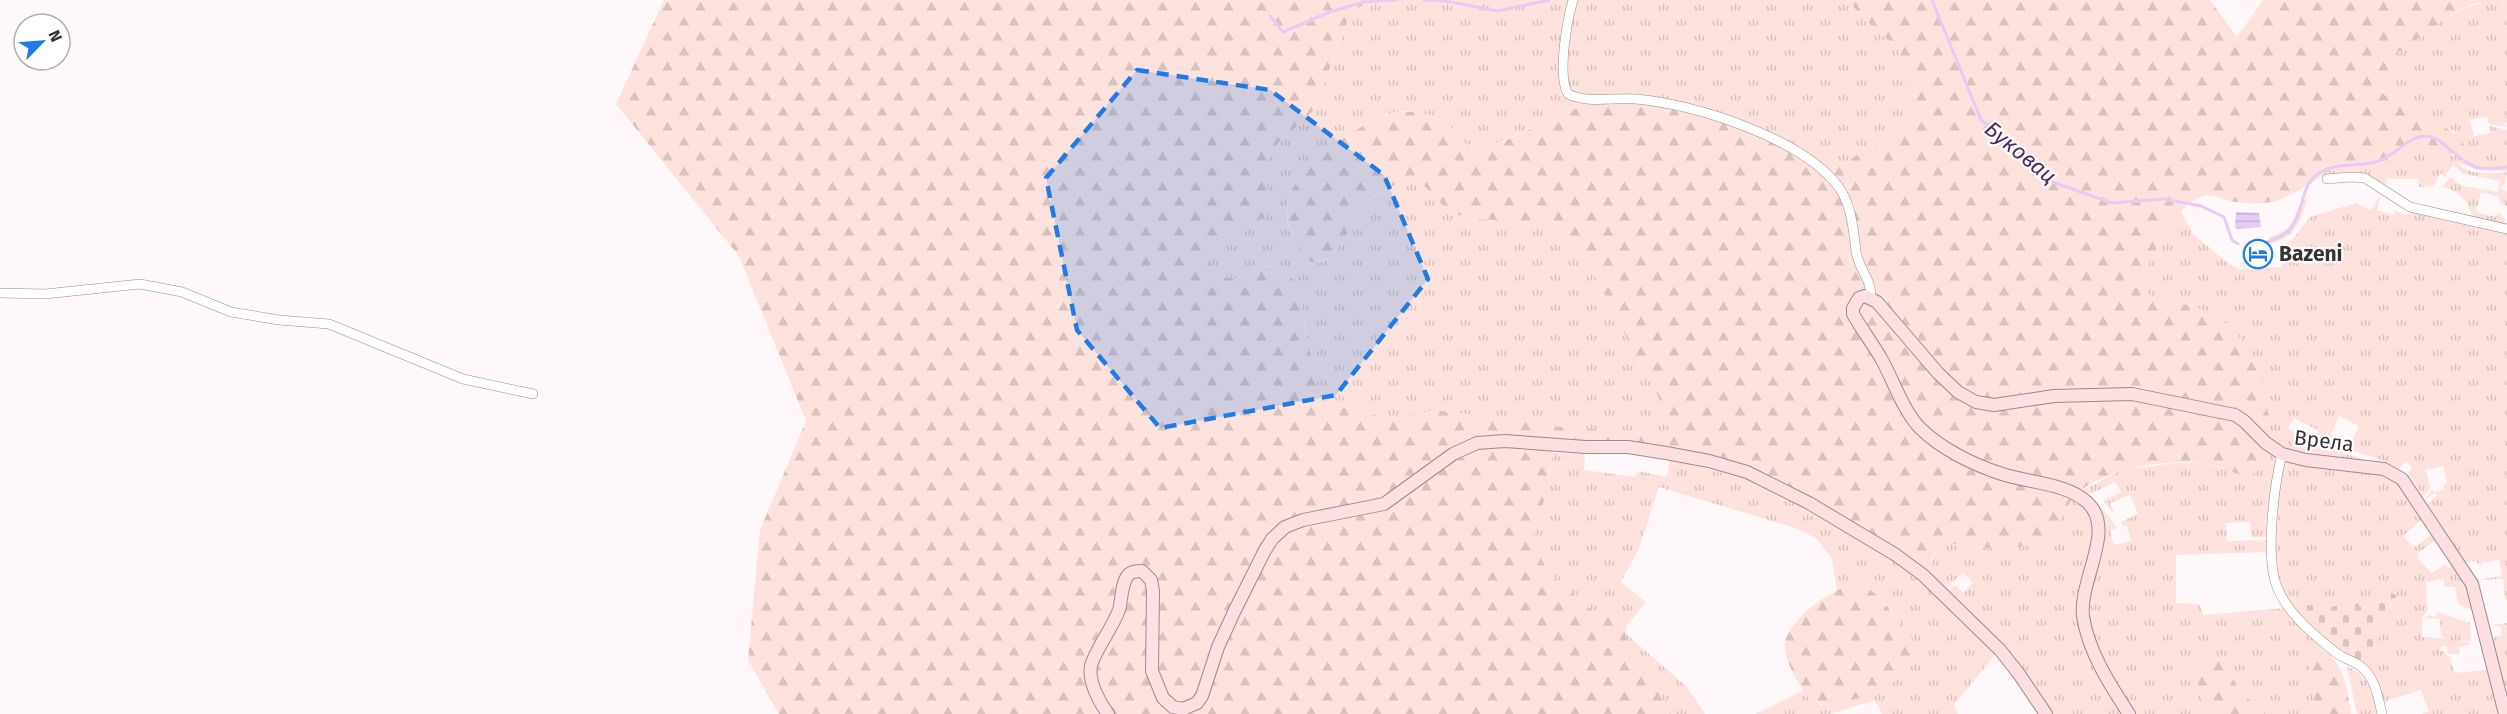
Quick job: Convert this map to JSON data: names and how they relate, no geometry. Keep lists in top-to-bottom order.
{
  "streets": {
    "street": ["Врела"]
  },
  "water": ["Буковац"],
  "places": {
    "hotel": ["Bazeni"]
  },
  "north": "top right"
}
